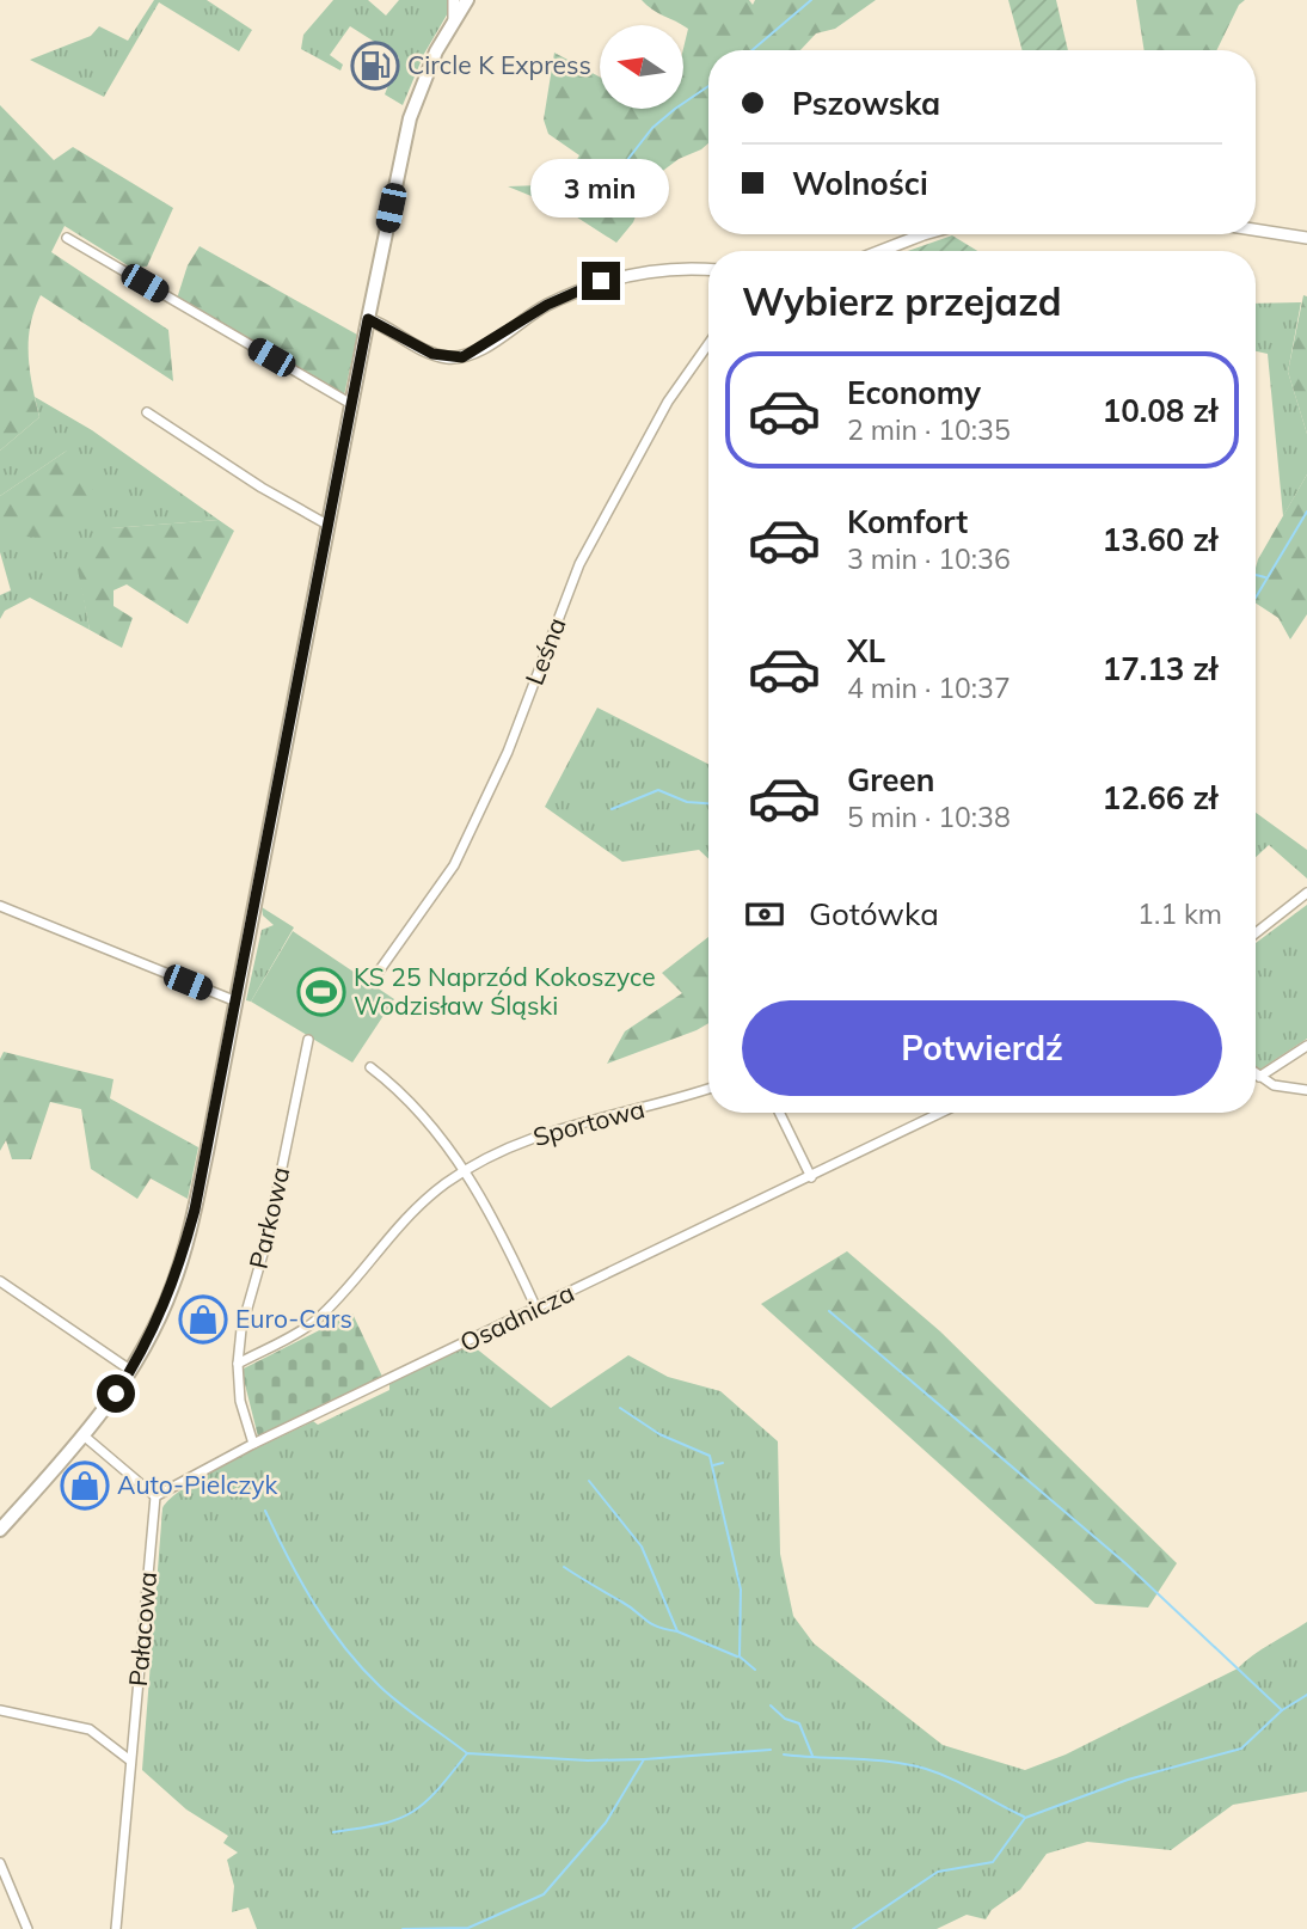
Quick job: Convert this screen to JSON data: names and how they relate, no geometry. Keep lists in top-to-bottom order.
{
  "streets": {
    "street": [
      "Leśna",
      "Sportowa",
      "Parkowa",
      "Osadnicza",
      "Pałacowa"
    ]
  },
  "crossings": [
    ["Sportowa", "Parkowa"],
    ["Parkowa", "Osadnicza"],
    ["Osadnicza", "Pałacowa"]
  ],
  "places": {
    "fuel station": ["Circle K Express"],
    "sports": ["KS 25 Naprzód Kokoszyce Wodzisław Śląski"],
    "shop": ["Euro-Cars", "Auto-Pielczyk"]
  },
  "north": "left",
  "page": {
    "banner": ["Pszowska", "Wolności"],
    "bubble": "3 min",
    "heading": "Wybierz przejazd",
    "list": [
      {
        "name": "Economy",
        "note": "2 min · 10:35",
        "value": "10.08 zł"
      },
      {
        "name": "Komfort",
        "note": "3 min · 10:36",
        "value": "13.60 zł"
      },
      {
        "name": "XL",
        "note": "4 min · 10:37",
        "value": "17.13 zł"
      },
      {
        "name": "Green",
        "note": "5 min · 10:38",
        "value": "12.66 zł"
      }
    ],
    "pay": ["Gotówka", "1.1 km"],
    "buttons": "Potwierdź"
  }
}
